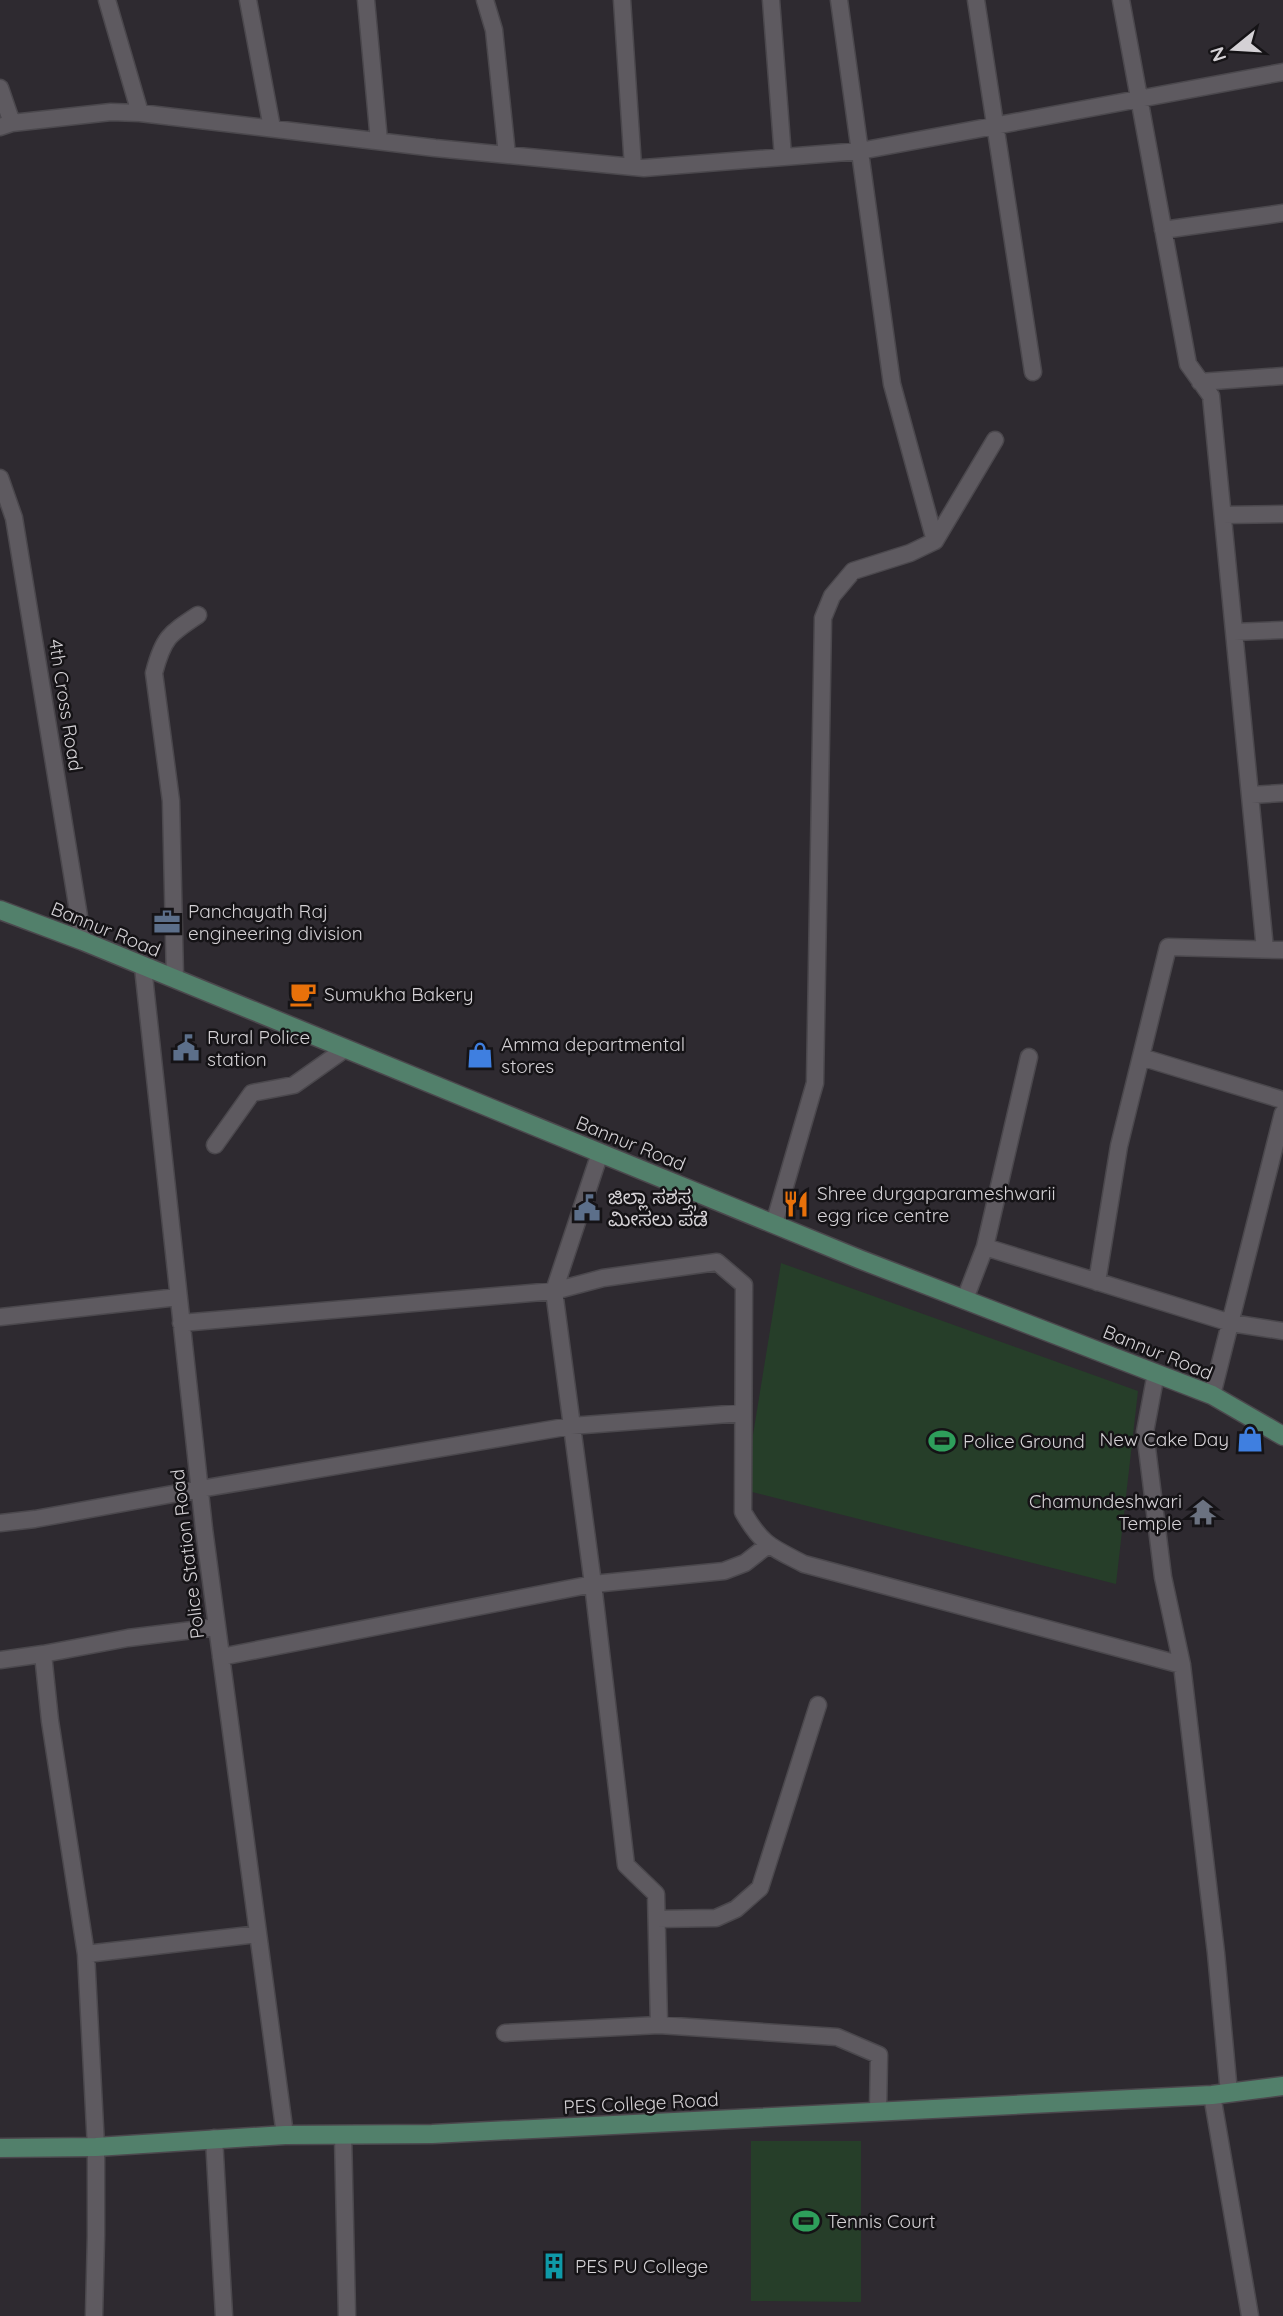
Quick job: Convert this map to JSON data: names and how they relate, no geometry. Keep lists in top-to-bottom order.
{
  "streets": {
    "main road": ["Bannur Road", "PES College Road"],
    "street": ["4th Cross Road", "Police Station Road"]
  },
  "crossings": [
    ["4th Cross Road", "Bannur Road"],
    ["Bannur Road", "Police Station Road"],
    ["Police Station Road", "PES College Road"]
  ],
  "places": {
    "office": ["Panchayath Raj engineering division"],
    "cafe": ["Sumukha Bakery"],
    "public building": ["Rural Police station", "ಜಿಲ್ಲಾ ಸಶಸ್ತ್ರ ಮೀಸಲು ಪಡೆ"],
    "shop": ["Amma departmental stores", "New Cake Day"],
    "restaurant": ["Shree durgaparameshwarii egg rice centre"],
    "sports": ["Police Ground", "Tennis Court"],
    "temple": ["Chamundeshwari Temple"],
    "building": ["PES PU College"]
  },
  "north": "left"
}
